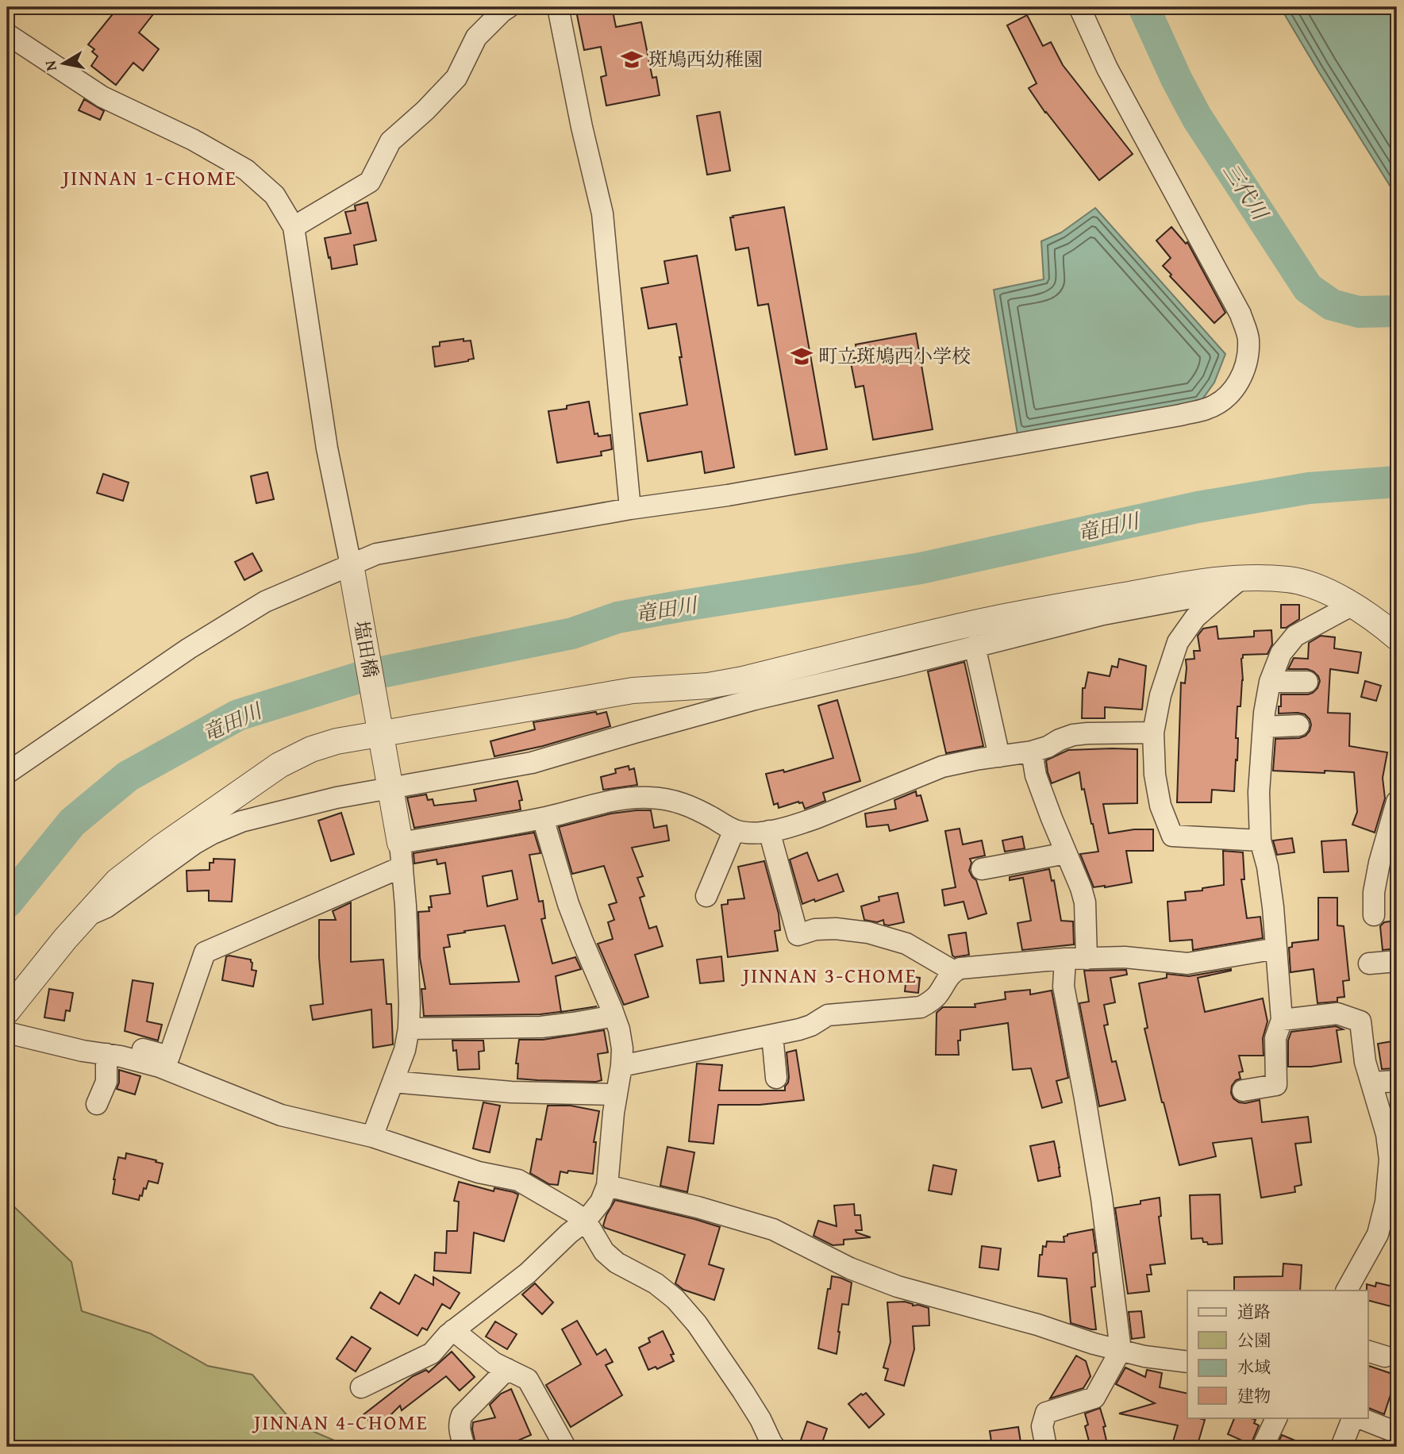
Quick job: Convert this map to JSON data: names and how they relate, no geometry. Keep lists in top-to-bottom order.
{
  "streets": {
    "street": ["塩田橋"]
  },
  "districts": ["JINNAN 1-CHOME", "JINNAN 3-CHOME", "JINNAN 4-CHOME"],
  "water": ["三代川", "竜田川"],
  "places": {
    "school or university": ["斑鳩西幼稚園", "町立斑鳩西小学校"]
  },
  "legend": [
    "道路",
    "公園",
    "水域",
    "建物"
  ],
  "north": "left"
}
